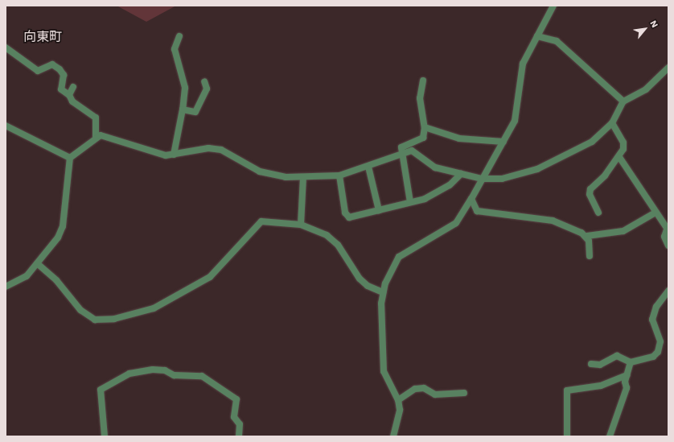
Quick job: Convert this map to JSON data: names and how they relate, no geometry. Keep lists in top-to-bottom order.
{
  "districts": ["向東町"],
  "north": "top right"
}
